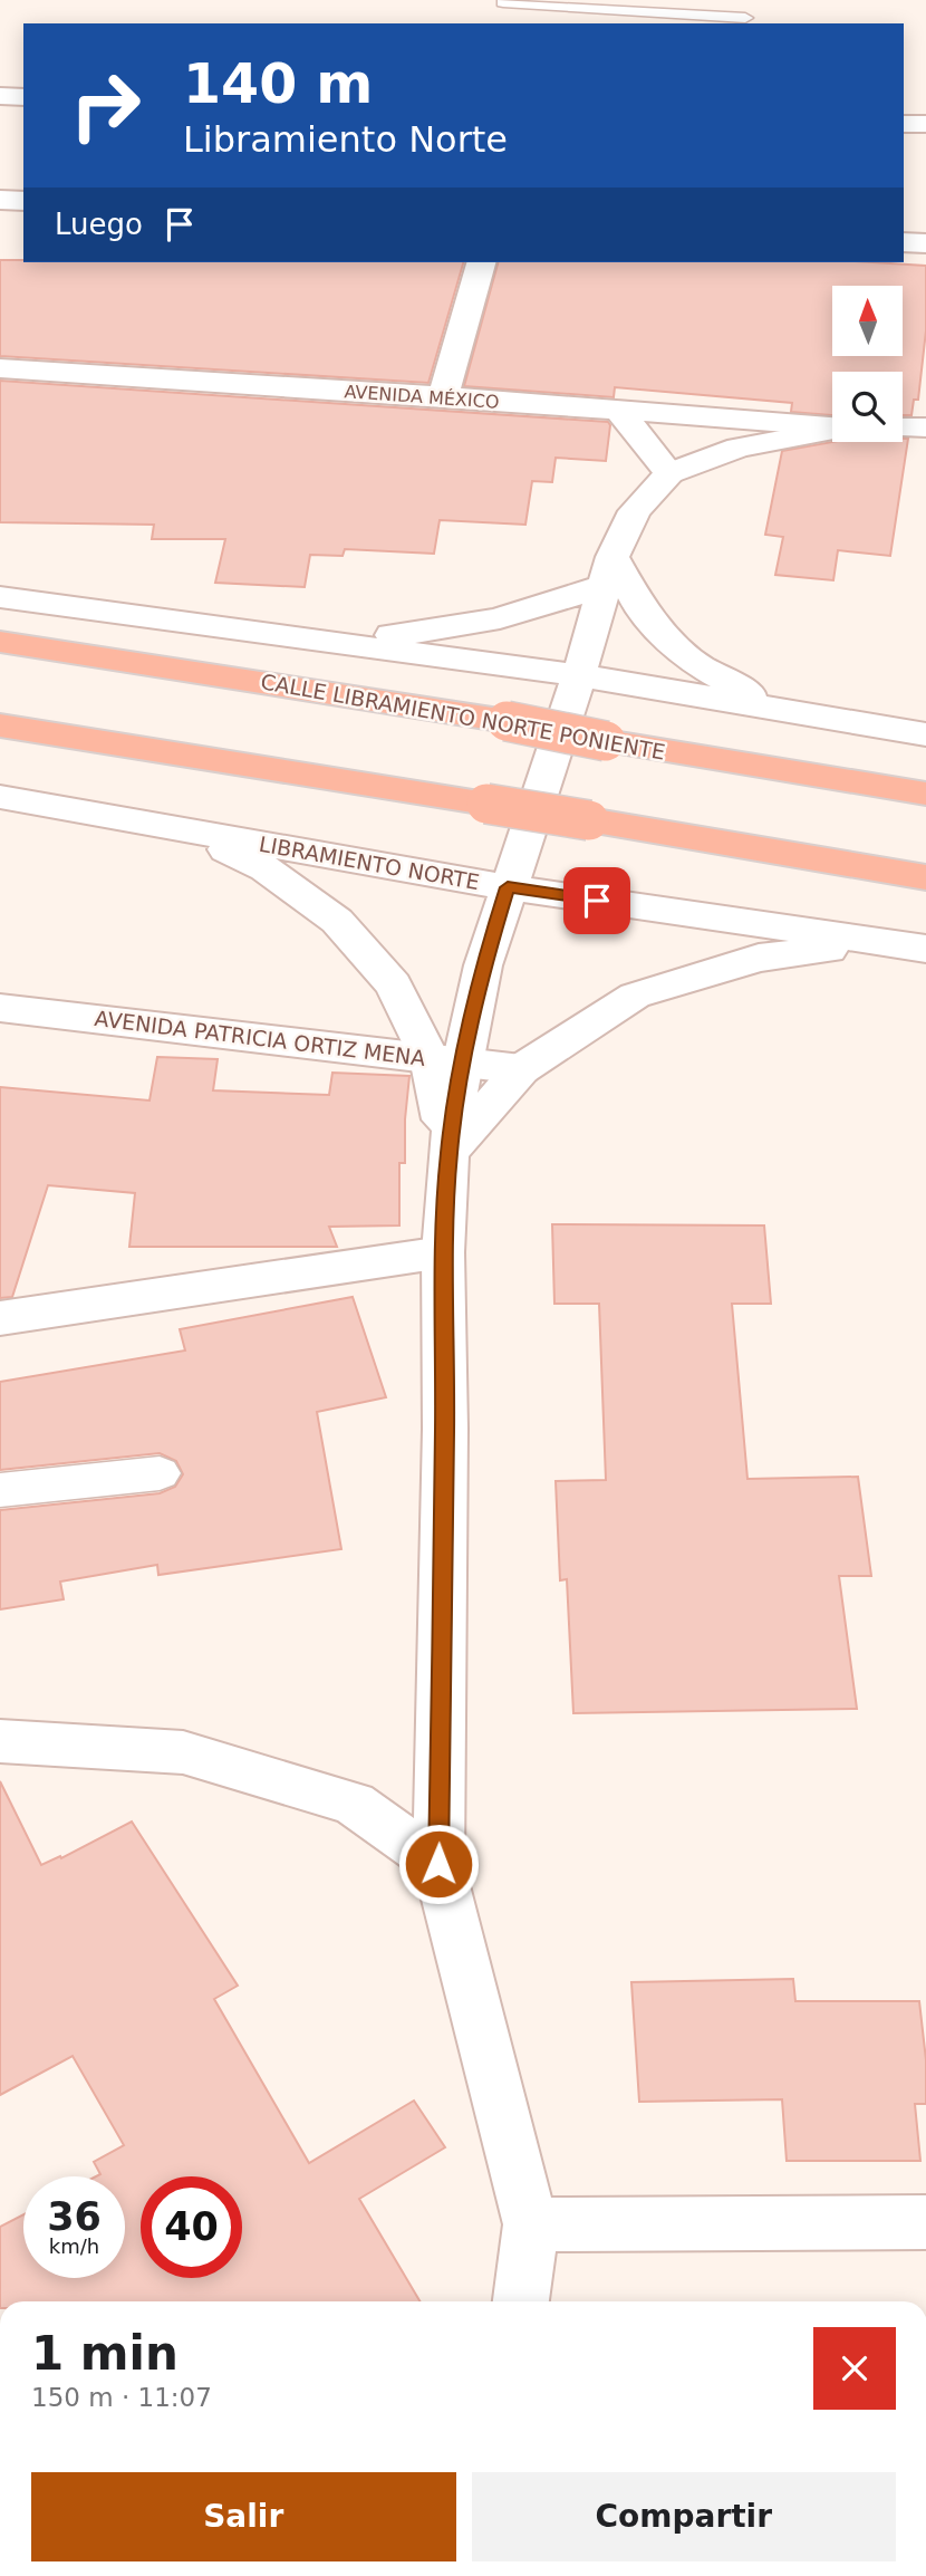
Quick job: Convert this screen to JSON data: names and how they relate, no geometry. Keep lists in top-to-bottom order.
{
  "streets": {
    "highway": ["CALLE LIBRAMIENTO NORTE PONIENTE"],
    "street": ["AVENIDA MÉXICO", "LIBRAMIENTO NORTE", "AVENIDA PATRICIA ORTIZ MENA"]
  },
  "north": "top",
  "page": {
    "turn": ["140 m", "Libramiento Norte"],
    "then": "Luego",
    "speed": "36 km/h",
    "limit": "40",
    "heading": ["1 min", "150 m · 11:07"],
    "buttons": ["Salir", "Compartir"]
  }
}
